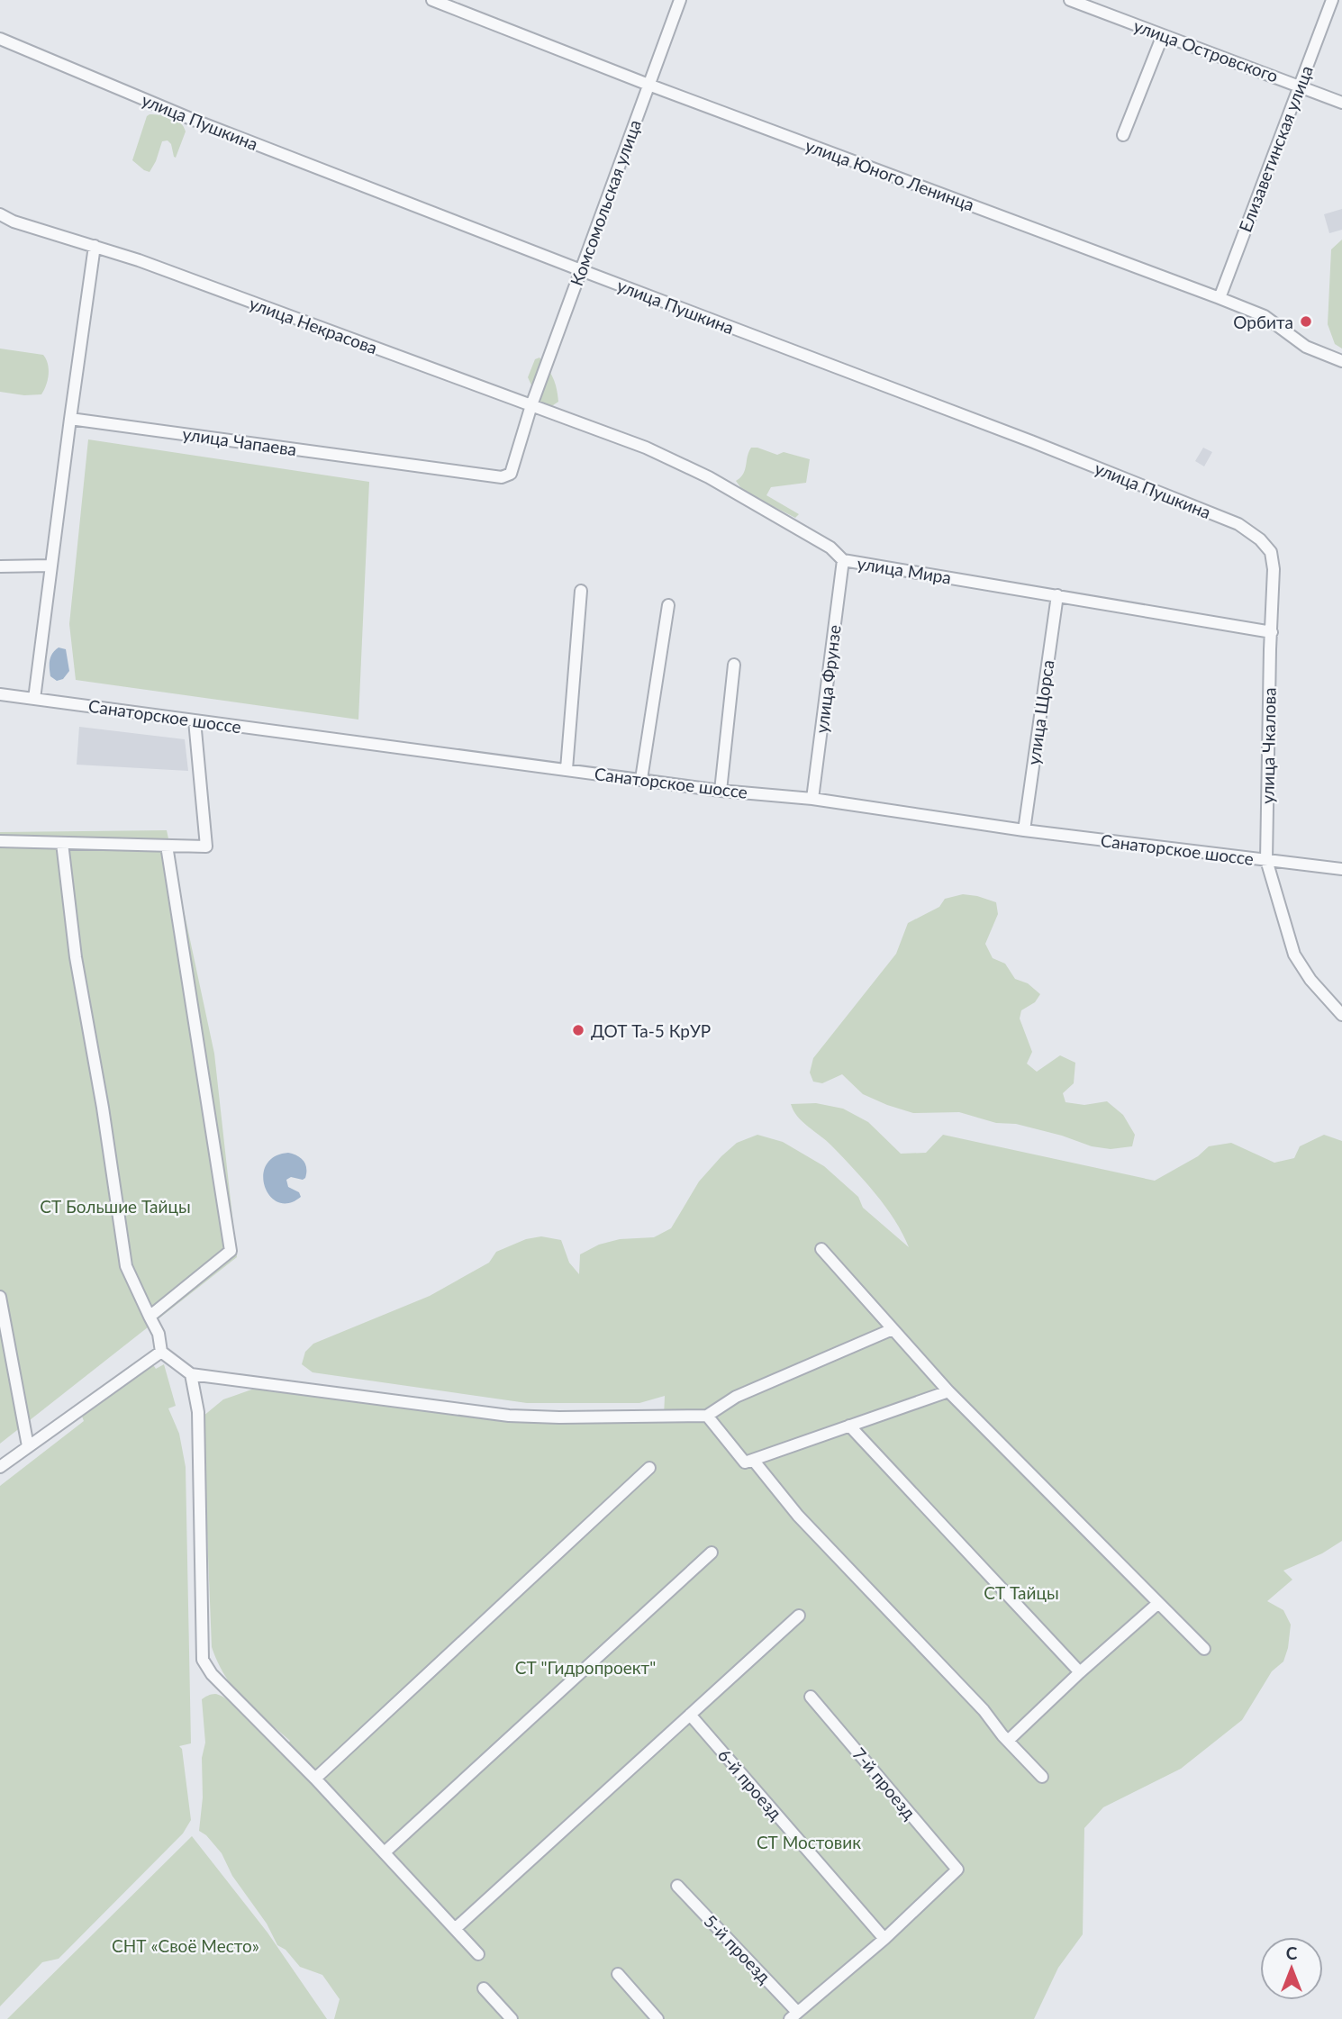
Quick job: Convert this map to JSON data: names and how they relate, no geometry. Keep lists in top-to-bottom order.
{
  "streets": {
    "street": [
      "улица Островского",
      "улица Пушкина",
      "Елизаветинская улица",
      "улица Юного Ленинца",
      "Комсомольская улица",
      "улица Некрасова",
      "улица Чапаева",
      "улица Мира",
      "улица Фрунзе",
      "улица Щорса",
      "Санаторское шоссе",
      "улица Чкалова",
      "7-й проезд",
      "6-й проезд",
      "5-й проезд"
    ]
  },
  "crossings": [
    ["улица Островского", "Елизаветинская улица"],
    ["улица Пушкина", "Комсомольская улица"],
    ["улица Пушкина", "улица Мира"],
    ["улица Пушкина", "улица Чкалова"],
    ["Елизаветинская улица", "улица Юного Ленинца"],
    ["улица Юного Ленинца", "Комсомольская улица"],
    ["Комсомольская улица", "улица Некрасова"],
    ["Комсомольская улица", "улица Чапаева"],
    ["Комсомольская улица", "улица Мира"],
    ["улица Некрасова", "улица Чапаева"],
    ["улица Некрасова", "улица Мира"],
    ["улица Чапаева", "улица Мира"],
    ["улица Мира", "улица Фрунзе"],
    ["улица Мира", "улица Щорса"],
    ["улица Мира", "улица Чкалова"],
    ["улица Фрунзе", "Санаторское шоссе"],
    ["улица Щорса", "Санаторское шоссе"],
    ["Санаторское шоссе", "улица Чкалова"],
    ["7-й проезд", "6-й проезд"]
  ],
  "parks": [
    "СТ Большие Тайцы",
    "СТ Тайцы",
    "СТ \"Гидропроект\"",
    "СТ Мостовик",
    "СНТ «Своё Место»"
  ],
  "places": ["Орбита", "ДОТ Та-5 КрУР"],
  "north": "top"
}
